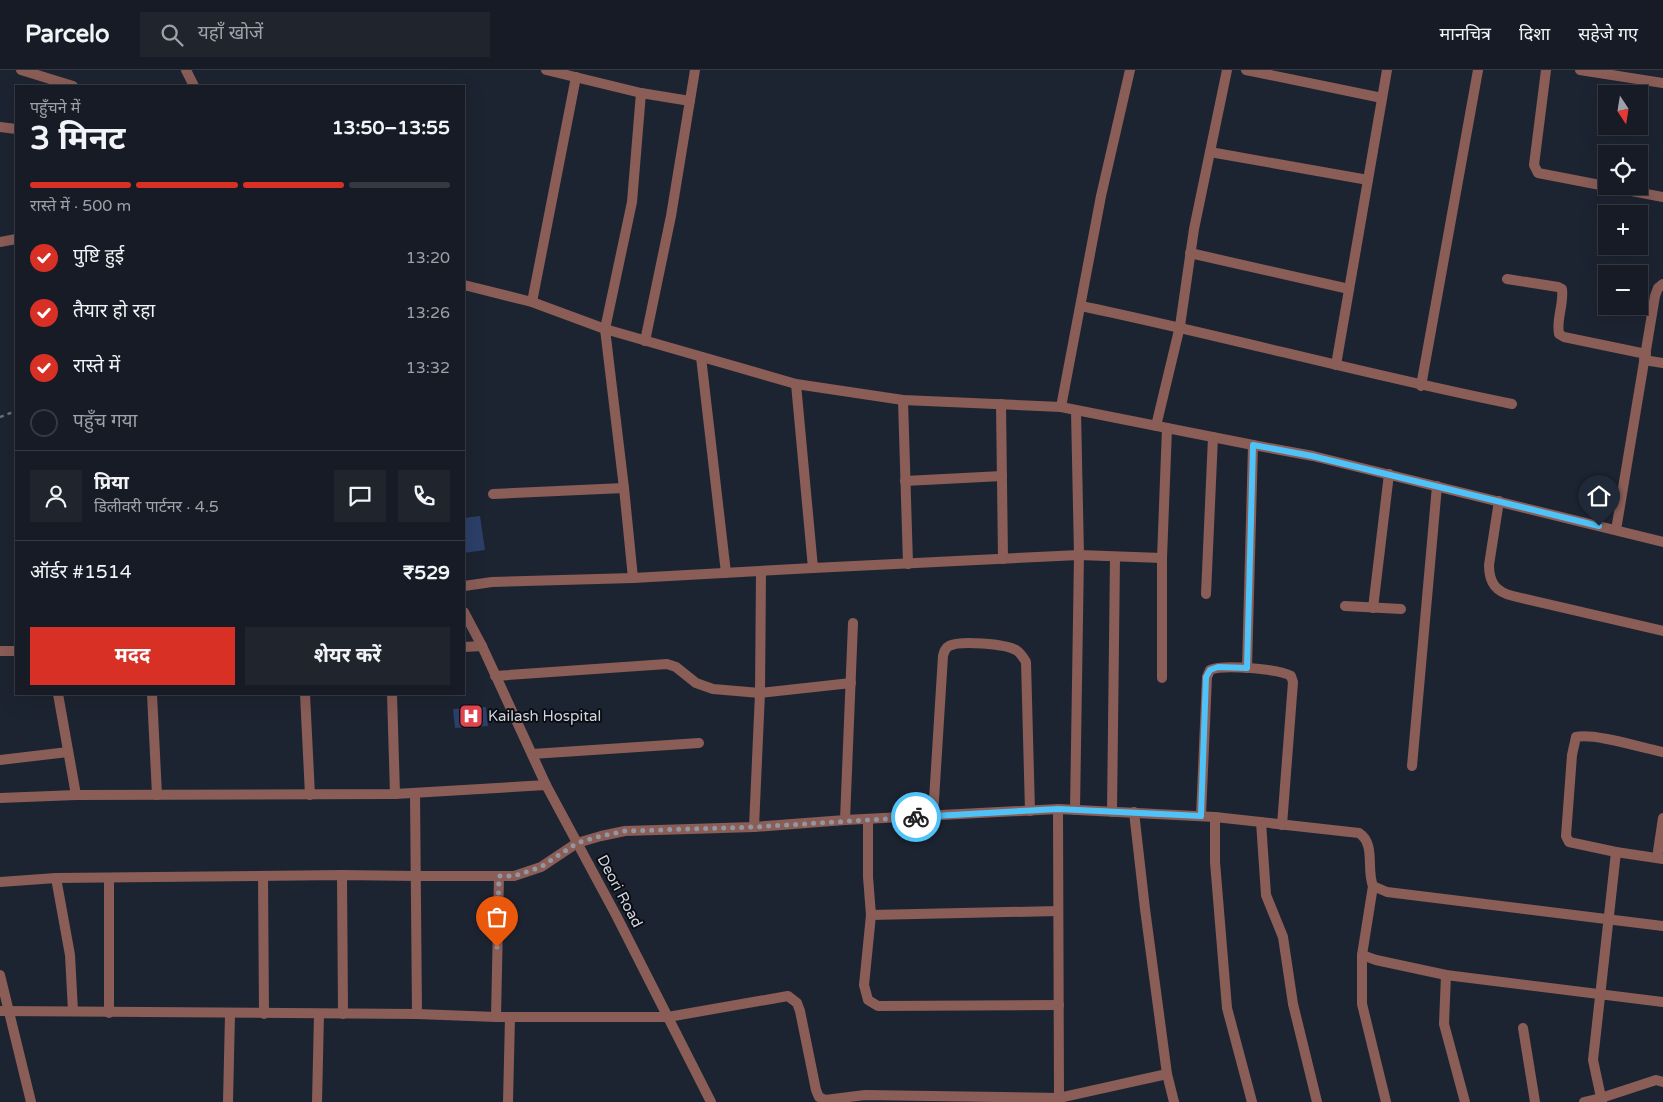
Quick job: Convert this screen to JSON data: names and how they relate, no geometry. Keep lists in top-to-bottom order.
{
  "streets": {
    "street": ["Deori Road"]
  },
  "places": {
    "hospital": ["Kailash Hospital"]
  },
  "north": "bottom",
  "page": {
    "header": "Parcelo",
    "search": "यहाँ खोजें",
    "nav": ["मानचित्र", "दिशा", "सहेजे गए"],
    "map_buttons": ["+", "−"],
    "heading": ["3 मिनट", "पहुँचने में", "13:50–13:55"],
    "panel": [
      "प्रिया",
      "डिलीवरी पार्टनर · 4.5",
      "ऑर्डर #1514",
      "₹529"
    ],
    "bar": "रास्ते में · 500 m",
    "list": [
      ["पुष्टि हुई", "13:20"],
      ["तैयार हो रहा", "13:26"],
      ["रास्ते में", "13:32"],
      "पहुँच गया"
    ],
    "buttons": ["मदद", "शेयर करें"]
  }
}
